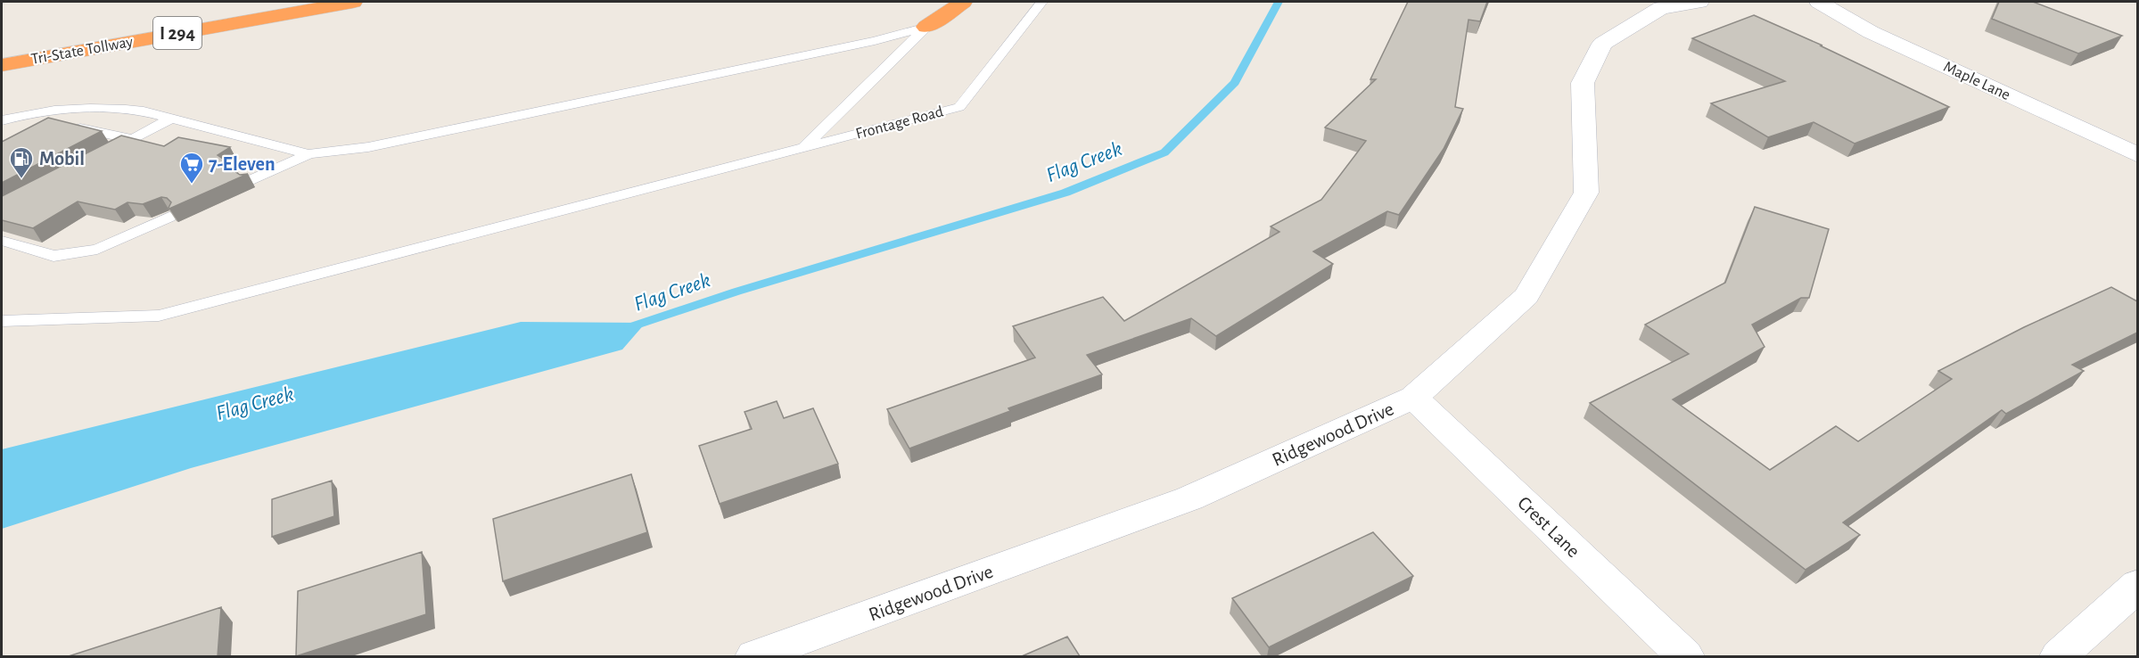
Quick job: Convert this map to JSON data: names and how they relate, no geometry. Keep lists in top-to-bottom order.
{
  "streets": {
    "highway": ["I 294", "Tri-State Tollway"],
    "street": ["Maple Lane", "Ridgewood Drive", "Crest Lane"],
    "lane": ["Frontage Road"]
  },
  "crossings": [
    ["Ridgewood Drive", "Crest Lane"]
  ],
  "water": ["Flag Creek"],
  "places": {
    "fuel station": ["Mobil"],
    "supermarket": ["7-Eleven"]
  }
}
